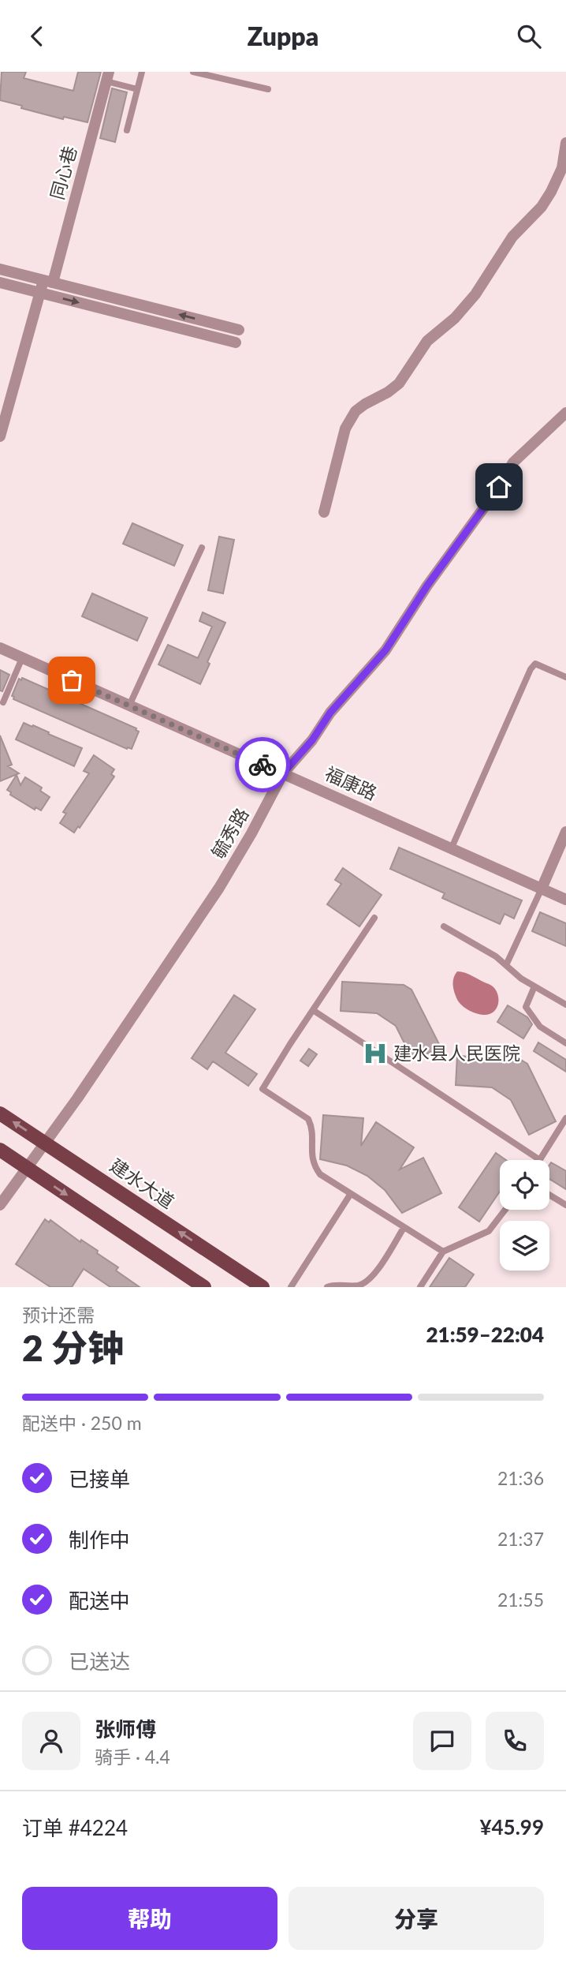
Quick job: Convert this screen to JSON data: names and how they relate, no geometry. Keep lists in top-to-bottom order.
{
  "streets": {
    "main road": ["建水大道"],
    "street": ["同心巷", "福康路", "毓秀路"]
  },
  "crossings": [
    ["福康路", "毓秀路"],
    ["毓秀路", "建水大道"]
  ],
  "places": {
    "hospital": ["建水县人民医院"]
  },
  "page": {
    "header": "Zuppa",
    "heading": ["2 分钟", "预计还需", "21:59–22:04"],
    "panel": [
      "张师傅",
      "骑手 · 4.4",
      "订单 #4224",
      "¥45.99"
    ],
    "bar": "配送中 · 250 m",
    "list": [
      ["已接单", "21:36"],
      ["制作中", "21:37"],
      ["配送中", "21:55"],
      "已送达"
    ],
    "buttons": ["帮助", "分享"]
  }
}
